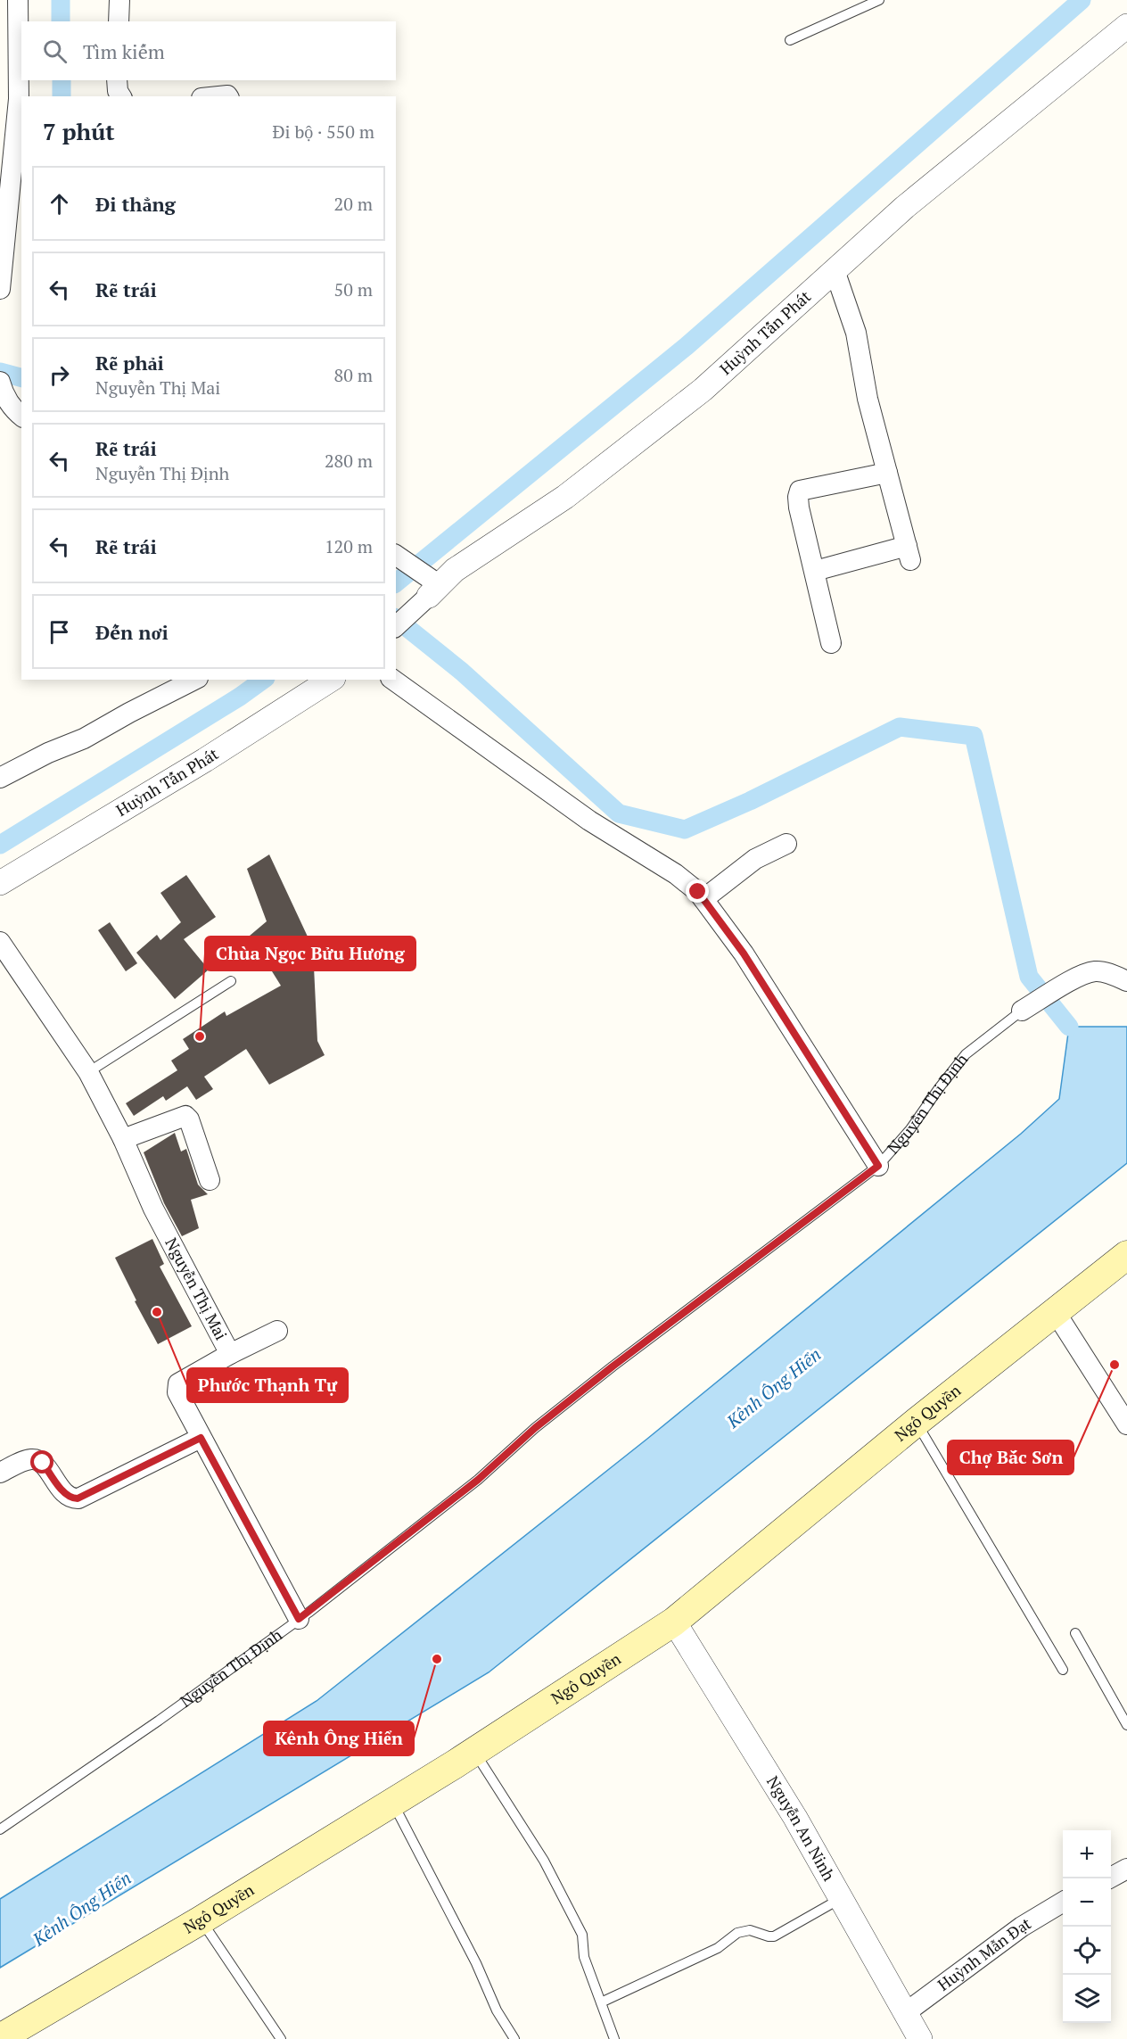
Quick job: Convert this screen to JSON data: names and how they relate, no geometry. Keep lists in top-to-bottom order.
{
  "streets": {
    "main road": ["Ngô Quyền"],
    "street": [
      "Huỳnh Tấn Phát",
      "Nguyễn Thị Định",
      "Nguyễn Thị Mai",
      "Nguyễn An Ninh",
      "Huỳnh Mẫn Đạt"
    ]
  },
  "crossings": [
    ["Nguyễn Thị Định", "Nguyễn Thị Mai"],
    ["Ngô Quyền", "Nguyễn An Ninh"],
    ["Nguyễn An Ninh", "Huỳnh Mẫn Đạt"]
  ],
  "water": ["Kênh Ông Hiển"],
  "places": [
    "Chùa Ngọc Bửu Hương",
    "Phước Thạnh Tự",
    "Chợ Bắc Sơn",
    "Kênh Ông Hiển"
  ],
  "page": {
    "search": "Tìm kiếm",
    "heading": ["7 phút", "Đi bộ · 550 m"],
    "list": [
      ["Đi thẳng", "20 m"],
      ["Rẽ trái", "50 m"],
      ["Rẽ phải", "Nguyễn Thị Mai", "80 m"],
      ["Rẽ trái", "Nguyễn Thị Định", "280 m"],
      ["Rẽ trái", "120 m"],
      "Đến nơi"
    ],
    "map_buttons": ["+", "−"]
  }
}
